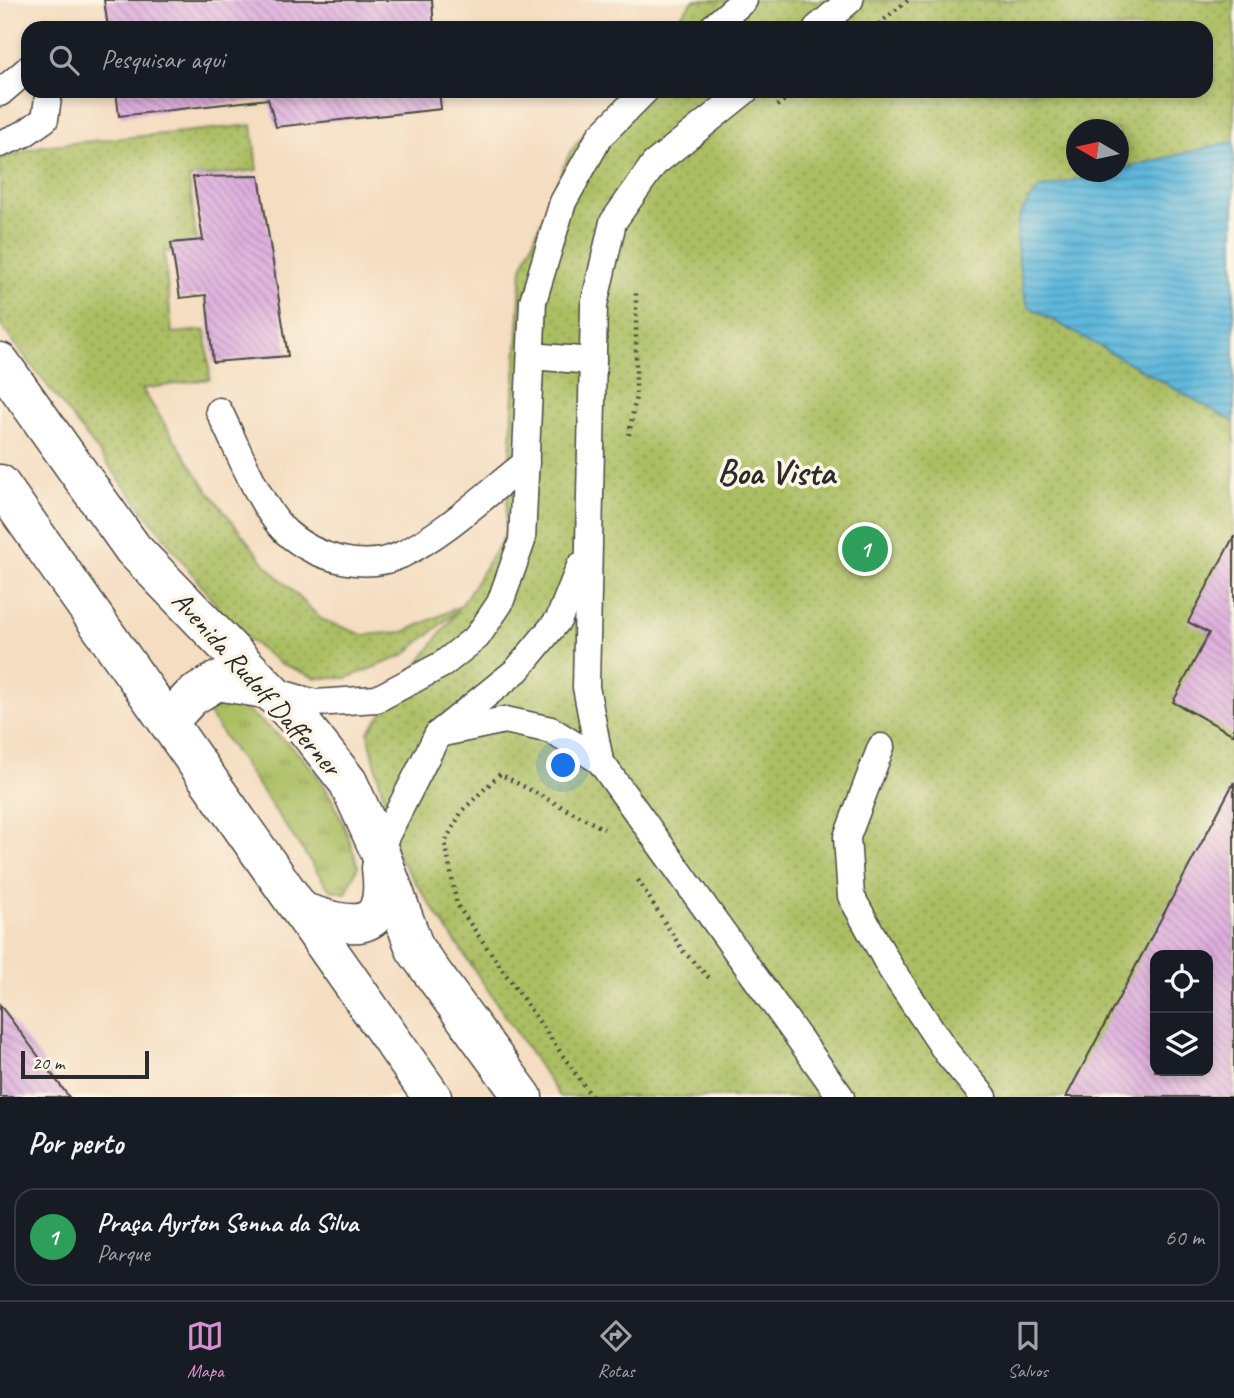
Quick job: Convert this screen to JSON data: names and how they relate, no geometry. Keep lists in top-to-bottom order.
{
  "streets": {
    "main road": ["Avenida Rudolf Dafferner"]
  },
  "districts": ["Boa Vista"],
  "scale_bar": "20 m",
  "north": "left",
  "page": {
    "search": "Pesquisar aqui",
    "pins": "1",
    "scale": "20 m",
    "heading": "Por perto",
    "list": [
      {
        "mark": "1",
        "name": "Praça Ayrton Senna da Silva",
        "note": "Parque",
        "value": "60 m"
      }
    ],
    "nav": ["Mapa", "Rotas", "Salvos"]
  }
}
